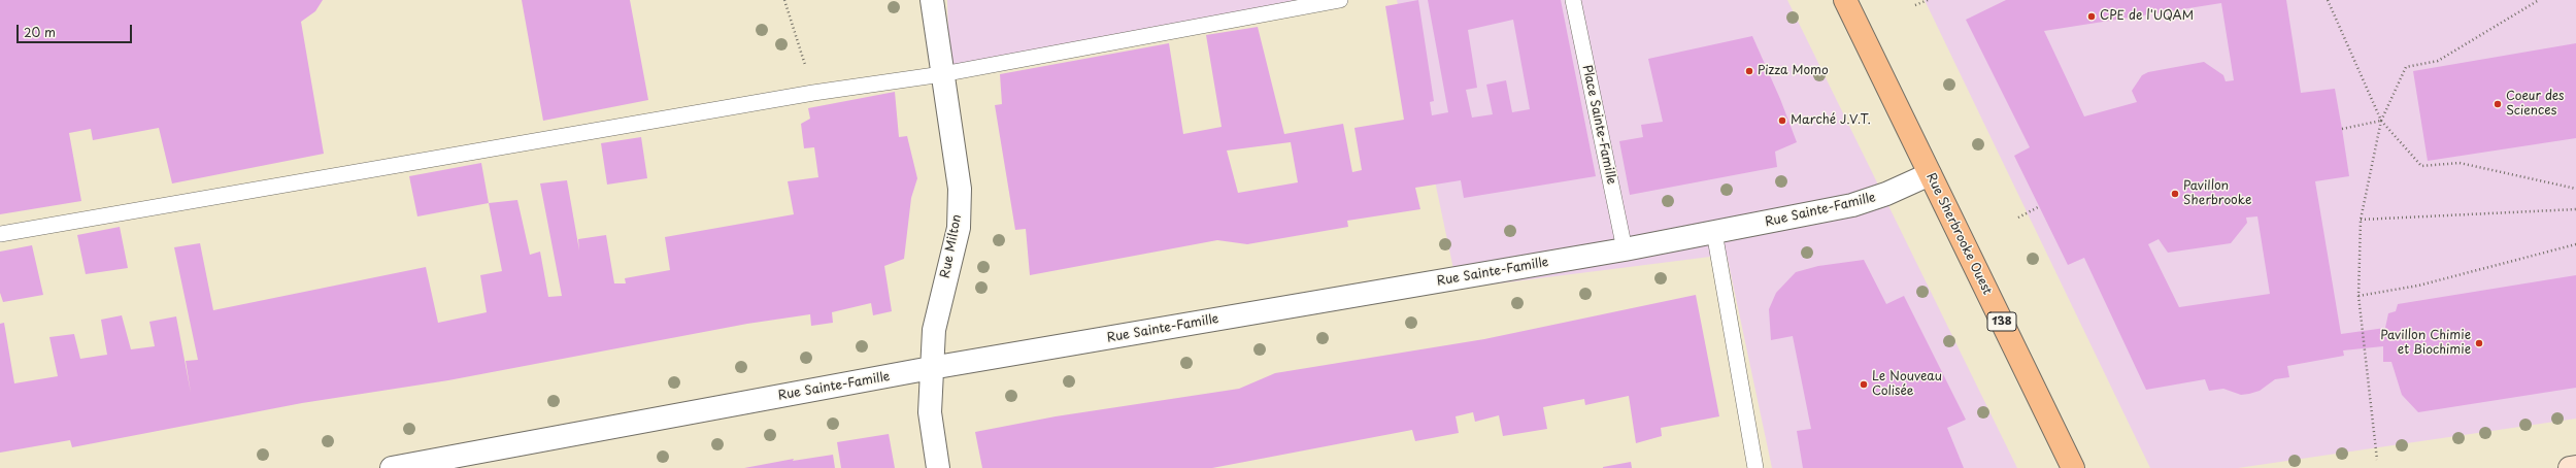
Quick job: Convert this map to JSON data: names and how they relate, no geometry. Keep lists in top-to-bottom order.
{
  "streets": {
    "main road": ["Rue Sherbrooke Ouest", "138"],
    "street": ["Rue Sainte-Famille", "Rue Milton"],
    "lane": ["Place Sainte-Famille"]
  },
  "crossings": [
    ["Place Sainte-Famille", "Rue Sainte-Famille"],
    ["Rue Sainte-Famille", "Rue Sherbrooke Ouest"],
    ["Rue Sainte-Famille", "Rue Milton"]
  ],
  "places": [
    "CPE de l'UQAM",
    "Pizza Momo",
    "Coeur des Sciences",
    "Marché J.V.T.",
    "Pavillon Sherbrooke",
    "Pavillon Chimie et Biochimie",
    "Le Nouveau Colisée"
  ],
  "scale_bar": "20 m"
}
